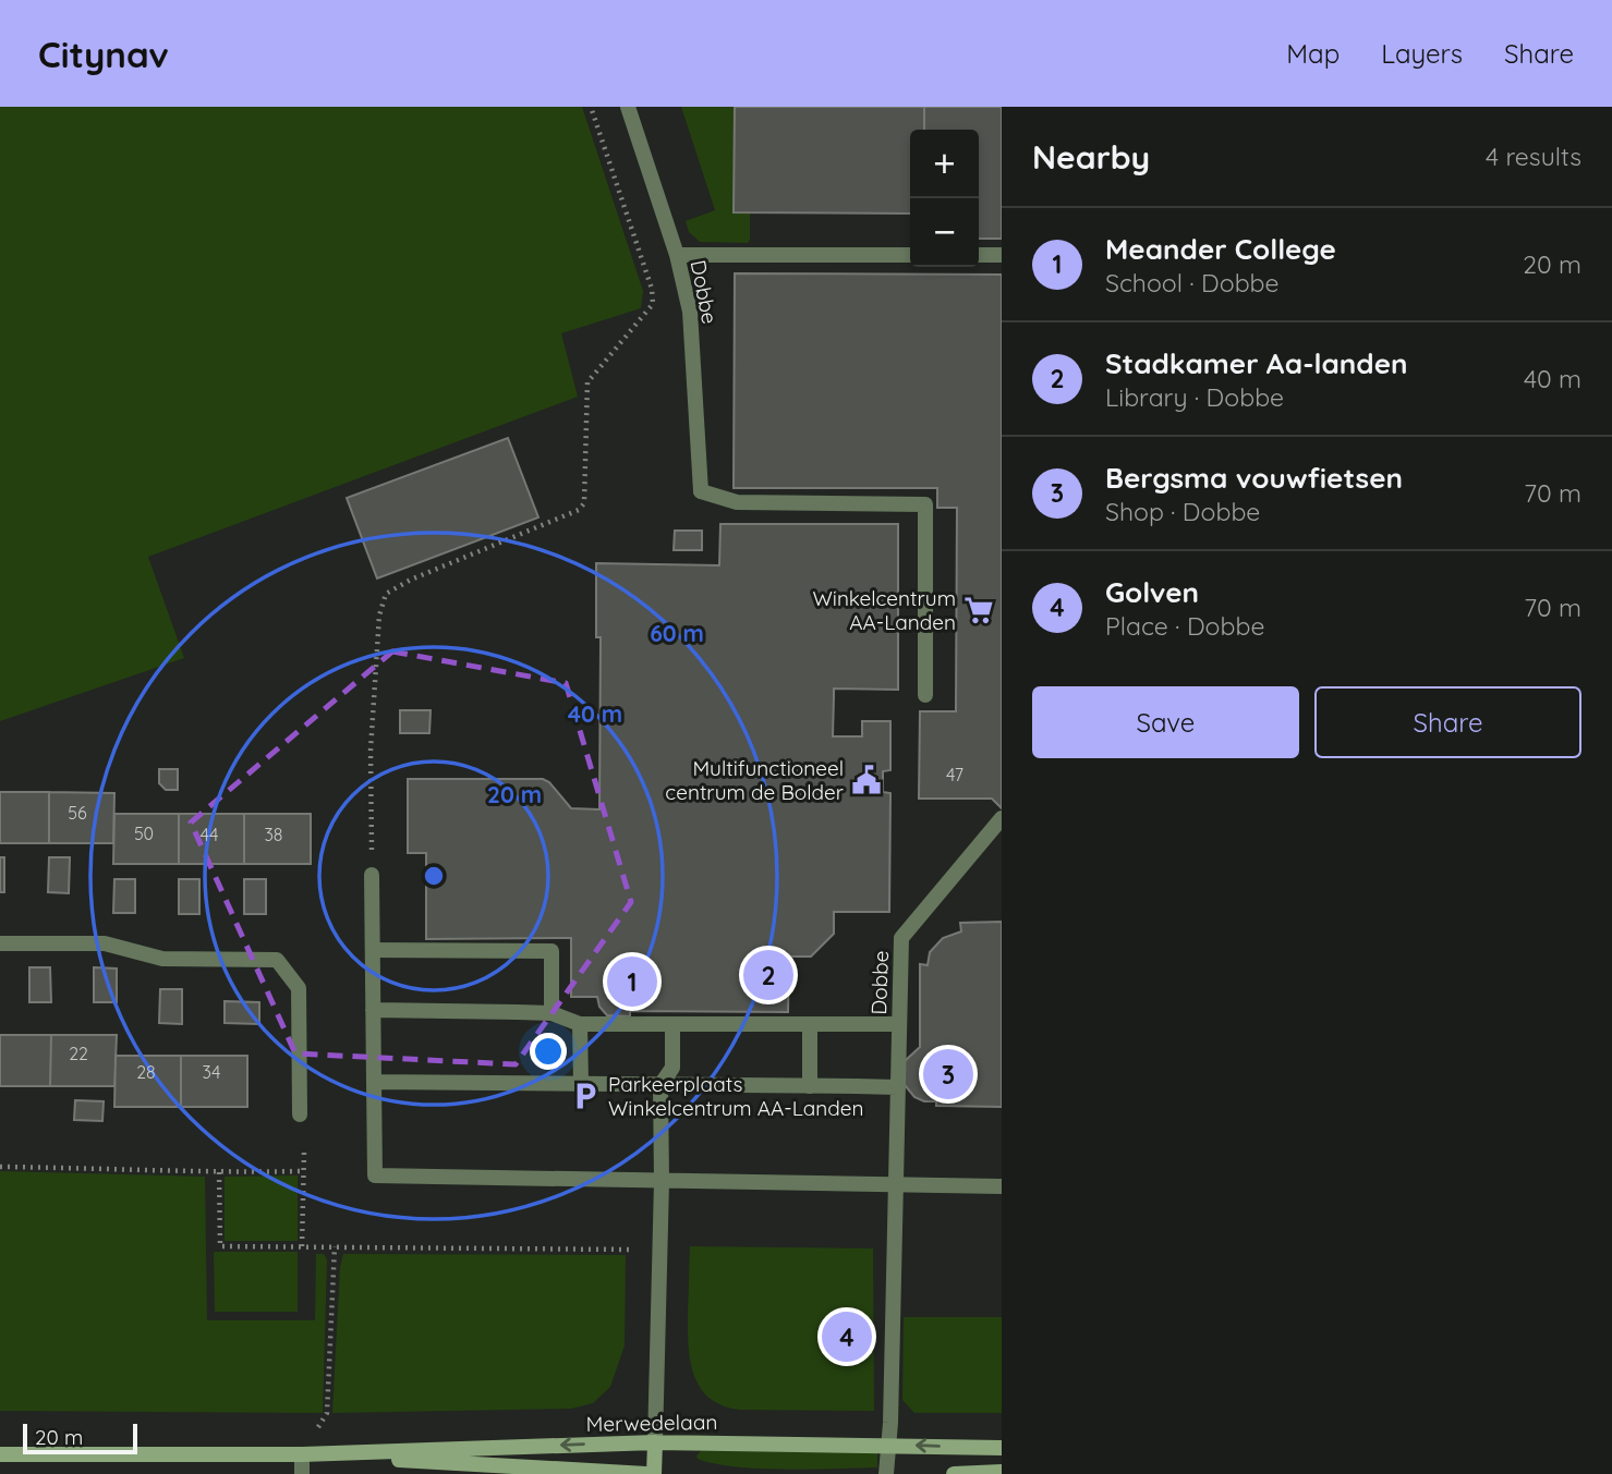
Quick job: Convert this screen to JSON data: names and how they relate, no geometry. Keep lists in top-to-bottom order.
{
  "streets": {
    "street": ["Dobbe", "Merwedelaan"]
  },
  "crossings": [
    ["Dobbe", "Merwedelaan"]
  ],
  "places": {
    "supermarket": ["Winkelcentrum AA-Landen"],
    "public building": ["Multifunctioneel centrum de Bolder"],
    "parking": ["Parkeerplaats Winkelcentrum AA-Landen"]
  },
  "house_numbers": [
    "47",
    "56",
    "50",
    "44",
    "38",
    "22",
    "28",
    "34"
  ],
  "scale_bar": "20 m",
  "page": {
    "header": "Citynav",
    "nav": ["Map", "Layers", "Share"],
    "heading": ["Nearby", "4 results"],
    "map_buttons": ["+", "−"],
    "list": [
      {
        "mark": "1",
        "name": "Meander College",
        "note": "School · Dobbe",
        "value": "20 m"
      },
      {
        "mark": "2",
        "name": "Stadkamer Aa-landen",
        "note": "Library · Dobbe",
        "value": "40 m"
      },
      {
        "mark": "3",
        "name": "Bergsma vouwfietsen",
        "note": "Shop · Dobbe",
        "value": "70 m"
      },
      {
        "mark": "4",
        "name": "Golven",
        "note": "Place · Dobbe",
        "value": "70 m"
      }
    ],
    "buttons": ["Save", "Share"],
    "pins": [
      "2",
      "1",
      "3",
      "4"
    ],
    "scale": "20 m"
  },
  "rings": ["60 m", "40 m", "20 m"]
}
